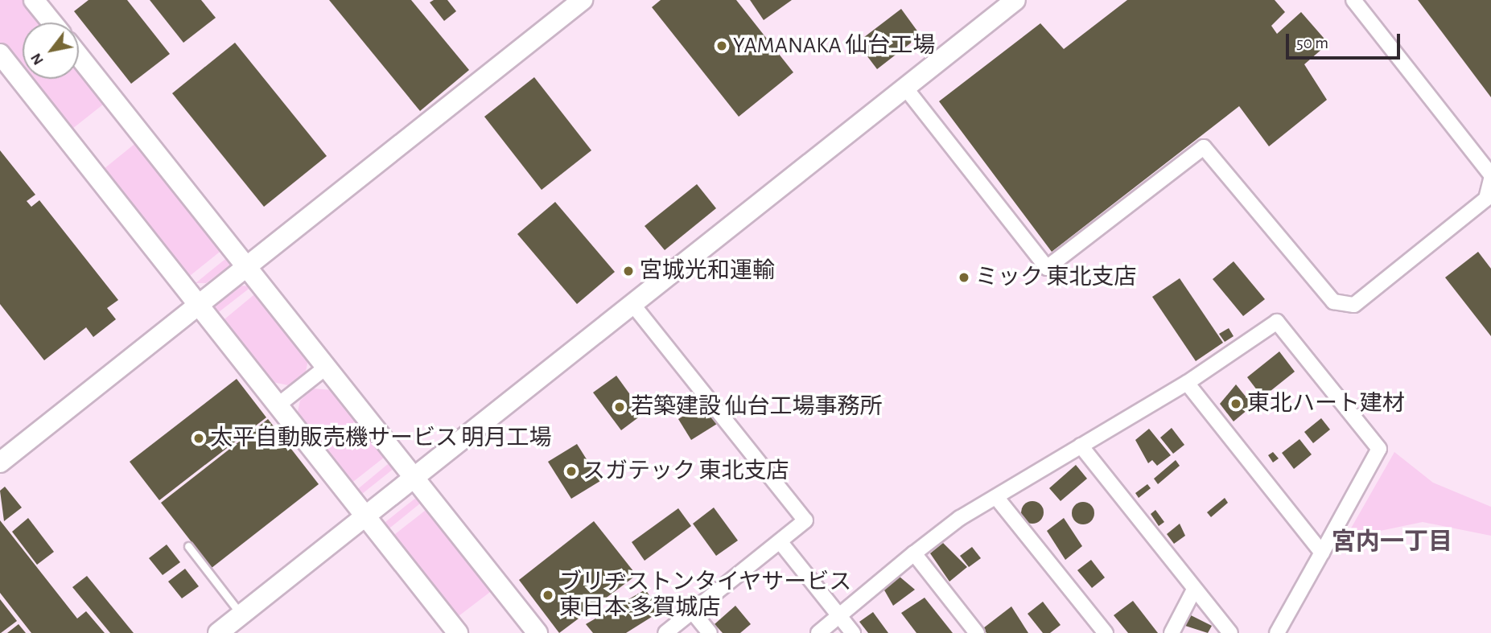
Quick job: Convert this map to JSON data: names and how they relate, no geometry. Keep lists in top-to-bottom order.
{
  "districts": ["宮内一丁目"],
  "places": [
    "YAMANAKA 仙台工場",
    "宮城光和運輸",
    "ミック 東北支店",
    "東北ハート建材",
    "若築建設 仙台工場事務所",
    "太平自動販売機サービス 明月工場",
    "スガテック 東北支店",
    "ブリヂストンタイヤサービス 東日本 多賀城店"
  ],
  "scale_bar": "50 m",
  "north": "bottom left"
}
